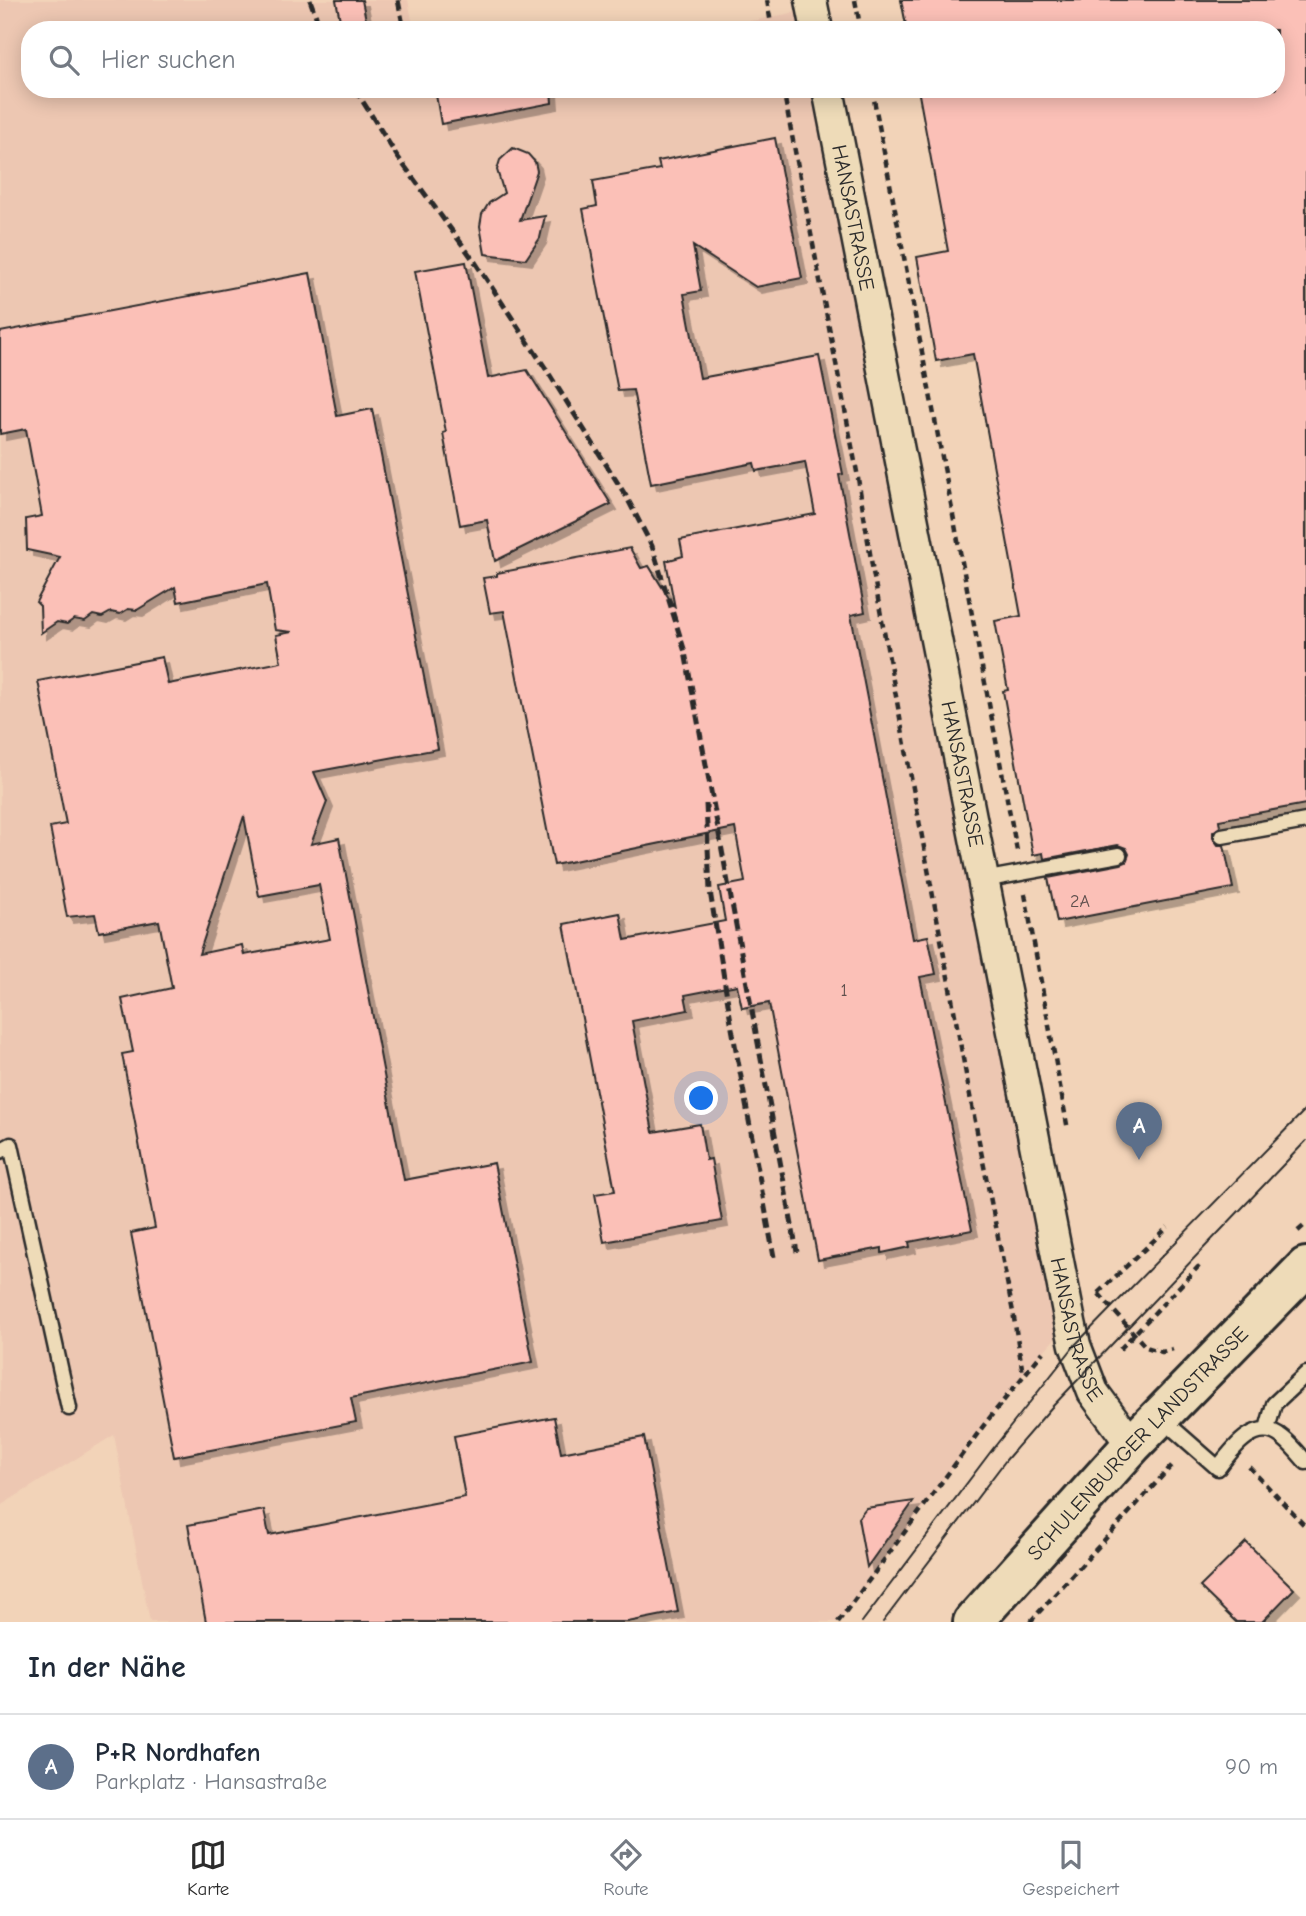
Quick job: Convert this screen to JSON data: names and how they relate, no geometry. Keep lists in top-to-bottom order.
{
  "streets": {
    "main road": ["SCHULENBURGER LANDSTRASSE"],
    "street": ["HANSASTRASSE"]
  },
  "crossings": [
    ["HANSASTRASSE", "SCHULENBURGER LANDSTRASSE"]
  ],
  "house_numbers": ["2A", "1"],
  "page": {
    "search": "Hier suchen",
    "pins": "A",
    "heading": "In der Nähe",
    "list": [
      {
        "mark": "A",
        "name": "P+R Nordhafen",
        "note": "Parkplatz · Hansastraße",
        "value": "90 m"
      }
    ],
    "nav": ["Karte", "Route", "Gespeichert"]
  }
}
